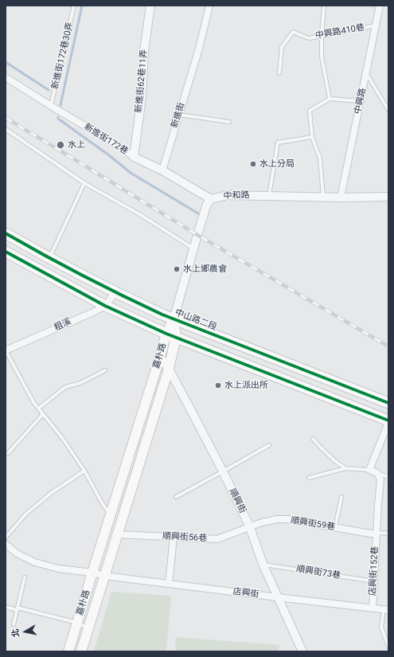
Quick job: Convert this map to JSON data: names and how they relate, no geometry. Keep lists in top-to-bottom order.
{
  "streets": {
    "main road": ["中山路二段", "嘉朴路"],
    "street": [
      "新進街62巷11弄",
      "中興路",
      "新進街",
      "新進街172巷",
      "中和路",
      "粗溪",
      "順興街",
      "順興街59巷",
      "順興街56巷",
      "店興街152巷",
      "店興街"
    ],
    "lane": ["中興路410巷", "新進街172巷30弄", "順興街73巷"]
  },
  "crossings": [
    ["中興路410巷", "中興路"],
    ["新進街172巷30弄", "新進街172巷"],
    ["新進街62巷11弄", "新進街172巷"],
    ["中興路", "中和路"],
    ["新進街", "新進街172巷"],
    ["中和路", "中山路二段"],
    ["中和路", "嘉朴路"],
    ["中山路二段", "粗溪"],
    ["中山路二段", "嘉朴路"],
    ["嘉朴路", "順興街"],
    ["嘉朴路", "順興街56巷"],
    ["嘉朴路", "店興街"],
    ["順興街", "順興街59巷"],
    ["順興街", "順興街56巷"],
    ["順興街", "順興街73巷"],
    ["順興街", "店興街"],
    ["順興街59巷", "順興街56巷"],
    ["順興街59巷", "店興街152巷"],
    ["店興街152巷", "順興街73巷"],
    ["店興街152巷", "店興街"]
  ],
  "places": [
    "水上",
    "水上分局",
    "水上鄉農會",
    "水上派出所"
  ],
  "north": "left"
}
